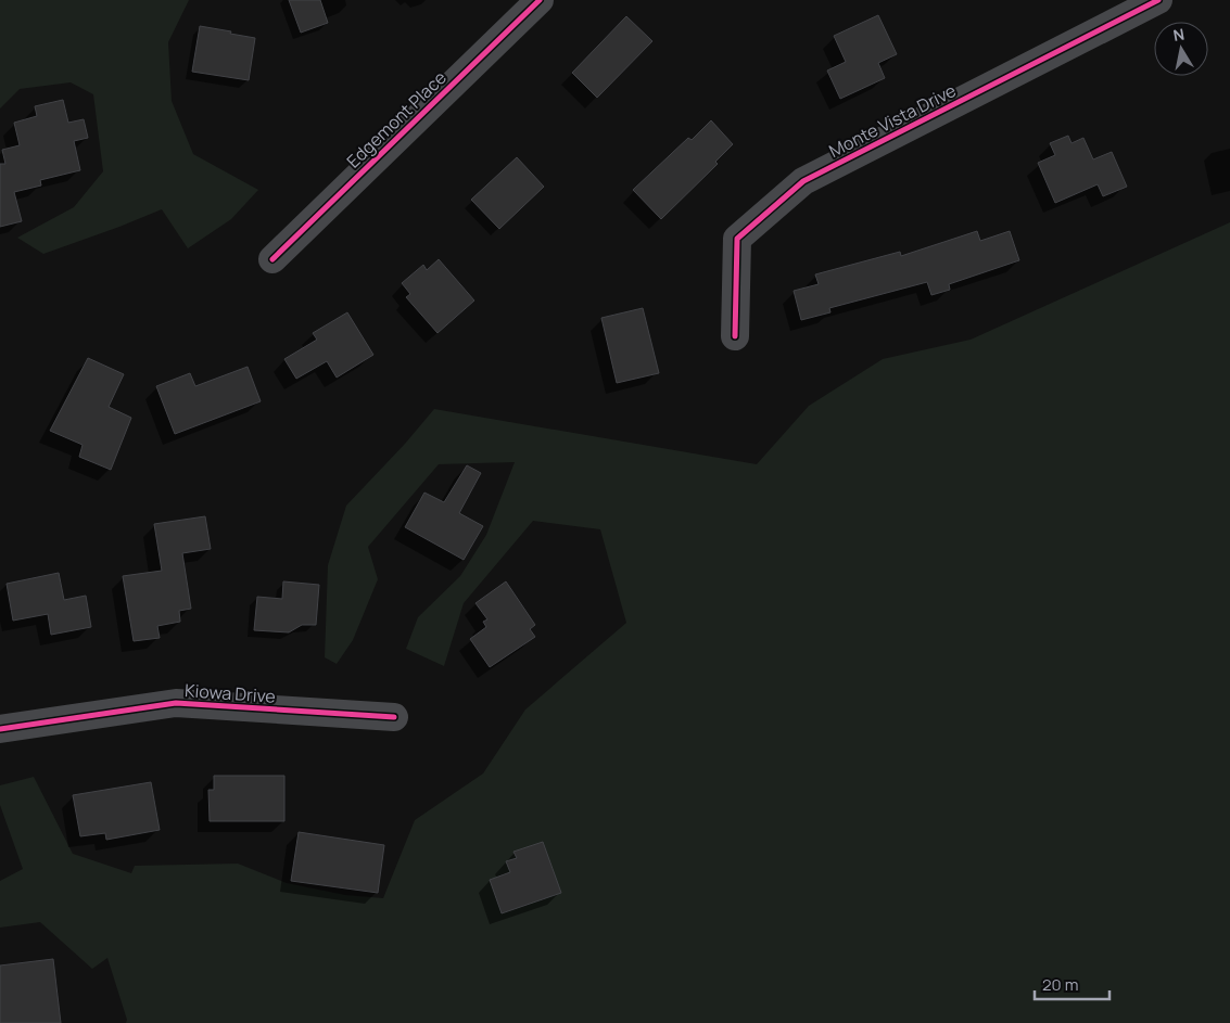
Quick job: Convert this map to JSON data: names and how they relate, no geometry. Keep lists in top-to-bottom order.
{
  "streets": {
    "street": ["Edgemont Place", "Monte Vista Drive", "Kiowa Drive"]
  },
  "scale_bar": "20 m",
  "north": "top"
}
